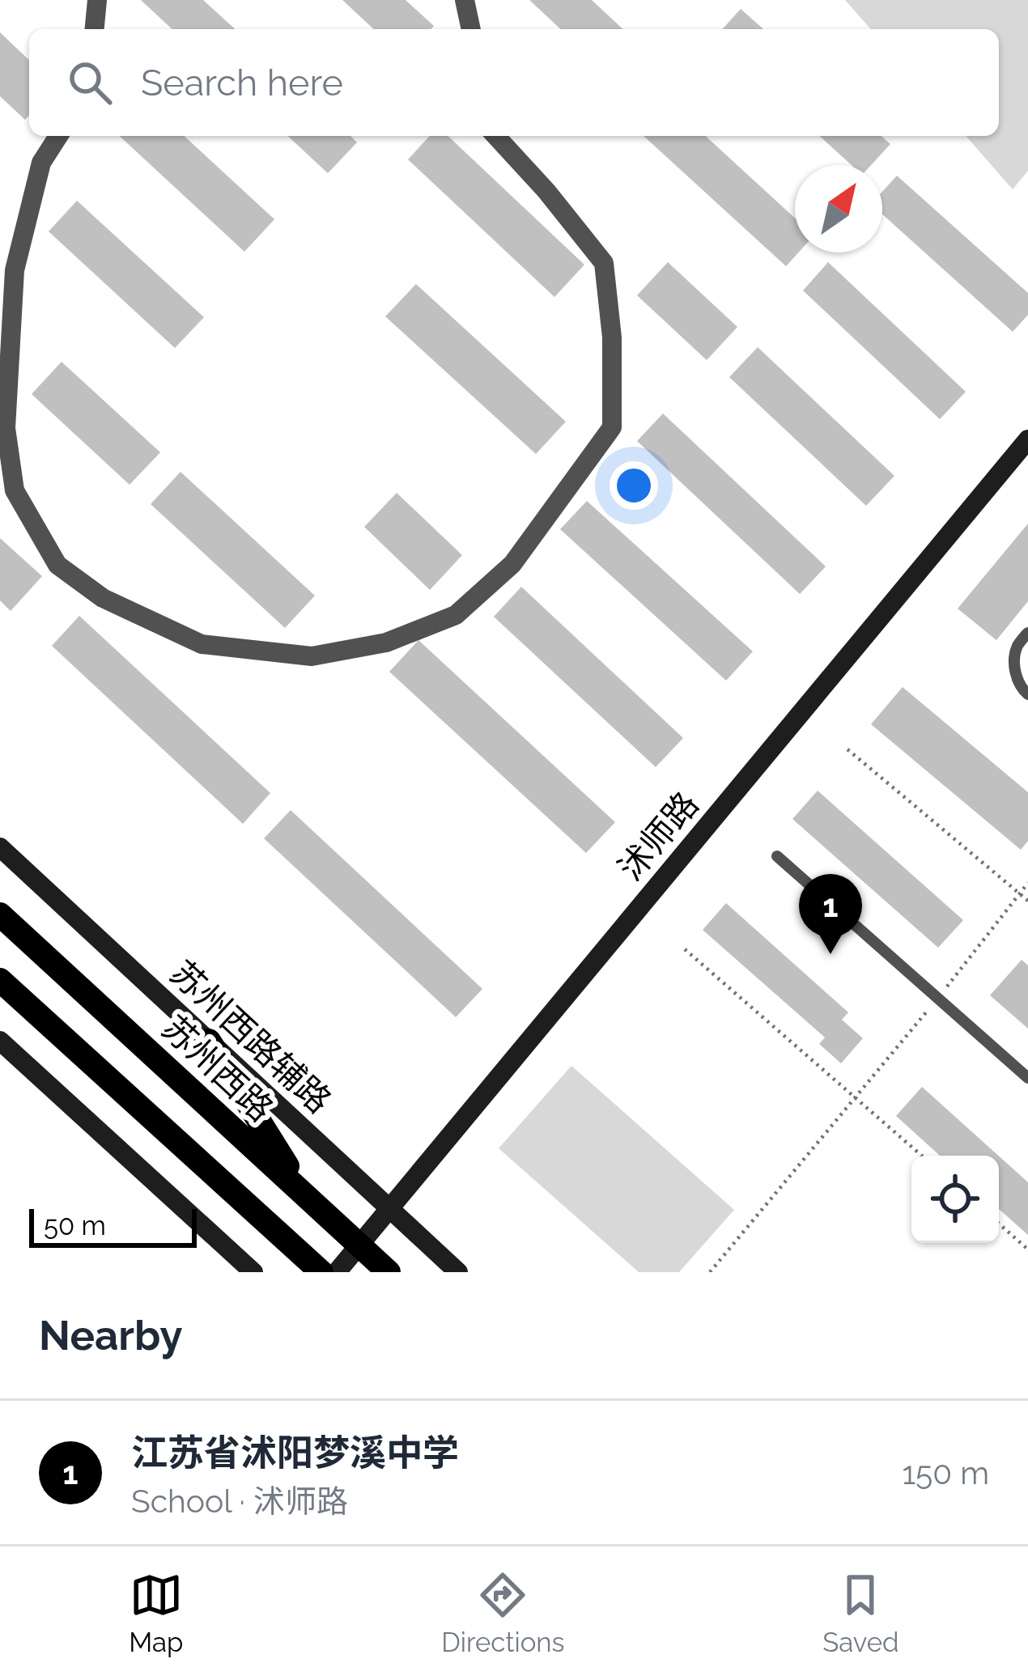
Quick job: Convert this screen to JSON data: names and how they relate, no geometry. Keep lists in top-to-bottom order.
{
  "streets": {
    "main road": ["苏州西路"],
    "street": ["沭师路", "苏州西路辅路"]
  },
  "crossings": [
    ["沭师路", "苏州西路辅路"],
    ["沭师路", "苏州西路"]
  ],
  "scale_bar": "50 m",
  "north": "top right",
  "page": {
    "search": "Search here",
    "pins": "1",
    "scale": "50 m",
    "heading": "Nearby",
    "list": [
      {
        "mark": "1",
        "name": "江苏省沭阳梦溪中学",
        "note": "School · 沭师路",
        "value": "150 m"
      }
    ],
    "nav": ["Map", "Directions", "Saved"]
  }
}
